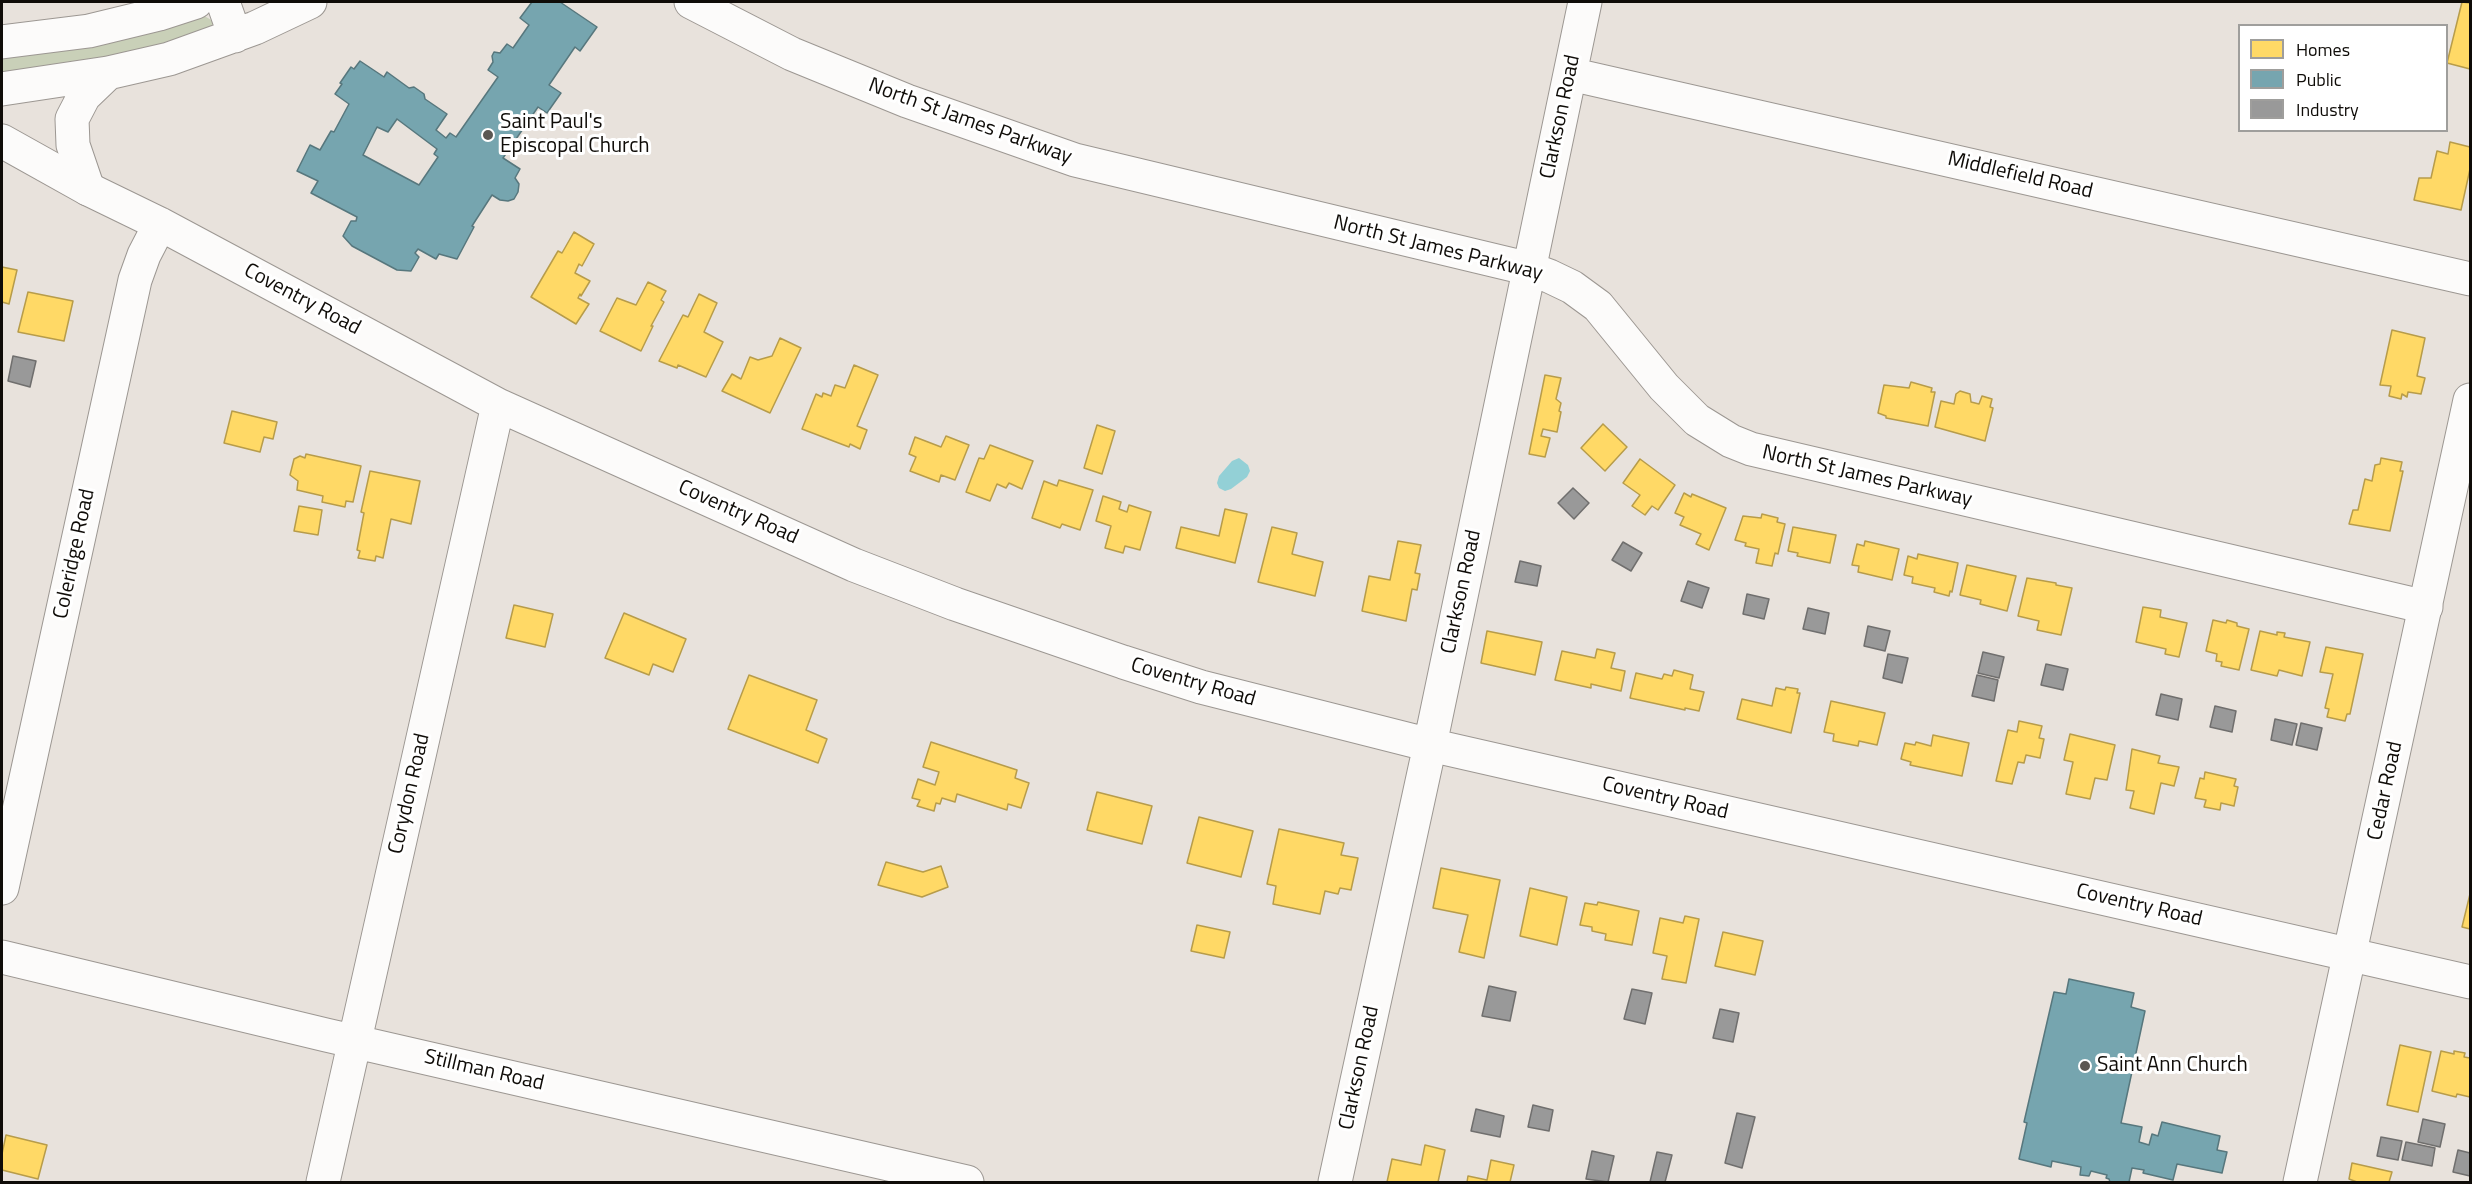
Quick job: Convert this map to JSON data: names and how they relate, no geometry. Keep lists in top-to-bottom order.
{
  "streets": {
    "street": [
      "Clarkson Road",
      "North St James Parkway",
      "Middlefield Road",
      "Coventry Road",
      "Coleridge Road",
      "Cedar Road",
      "Corydon Road",
      "Stillman Road"
    ]
  },
  "crossings": [
    ["Clarkson Road", "North St James Parkway"],
    ["Clarkson Road", "Middlefield Road"],
    ["Clarkson Road", "Coventry Road"],
    ["North St James Parkway", "Cedar Road"],
    ["Coventry Road", "Coleridge Road"],
    ["Coventry Road", "Cedar Road"],
    ["Coventry Road", "Corydon Road"],
    ["Corydon Road", "Stillman Road"]
  ],
  "places": ["Saint Paul's Episcopal Church", "Saint Ann Church"],
  "legend": ["Homes", "Public", "Industry"]
}
